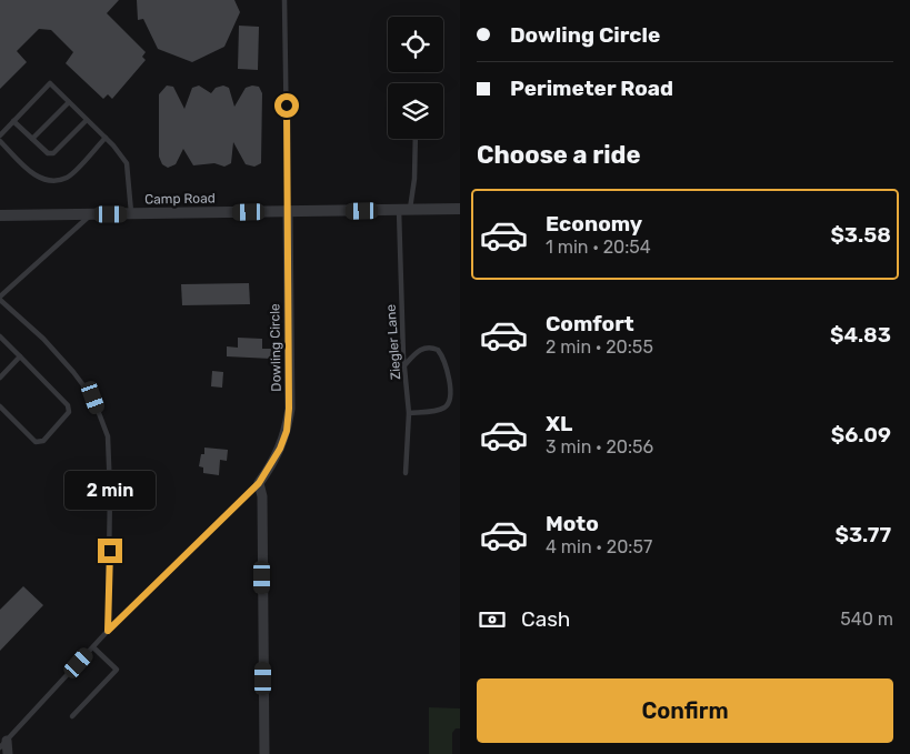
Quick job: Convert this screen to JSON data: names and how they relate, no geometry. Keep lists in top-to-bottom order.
{
  "streets": {
    "street": ["Camp Road", "Dowling Circle"],
    "lane": ["Ziegler Lane"]
  },
  "crossings": [
    ["Camp Road", "Ziegler Lane"],
    ["Camp Road", "Dowling Circle"]
  ],
  "page": {
    "banner": ["Dowling Circle", "Perimeter Road"],
    "heading": "Choose a ride",
    "list": [
      {
        "name": "Economy",
        "note": "1 min · 20:54",
        "value": "$3.58"
      },
      {
        "name": "Comfort",
        "note": "2 min · 20:55",
        "value": "$4.83"
      },
      {
        "name": "XL",
        "note": "3 min · 20:56",
        "value": "$6.09"
      },
      {
        "name": "Moto",
        "note": "4 min · 20:57",
        "value": "$3.77"
      }
    ],
    "bubble": "2 min",
    "pay": ["Cash", "540 m"],
    "buttons": "Confirm"
  }
}
